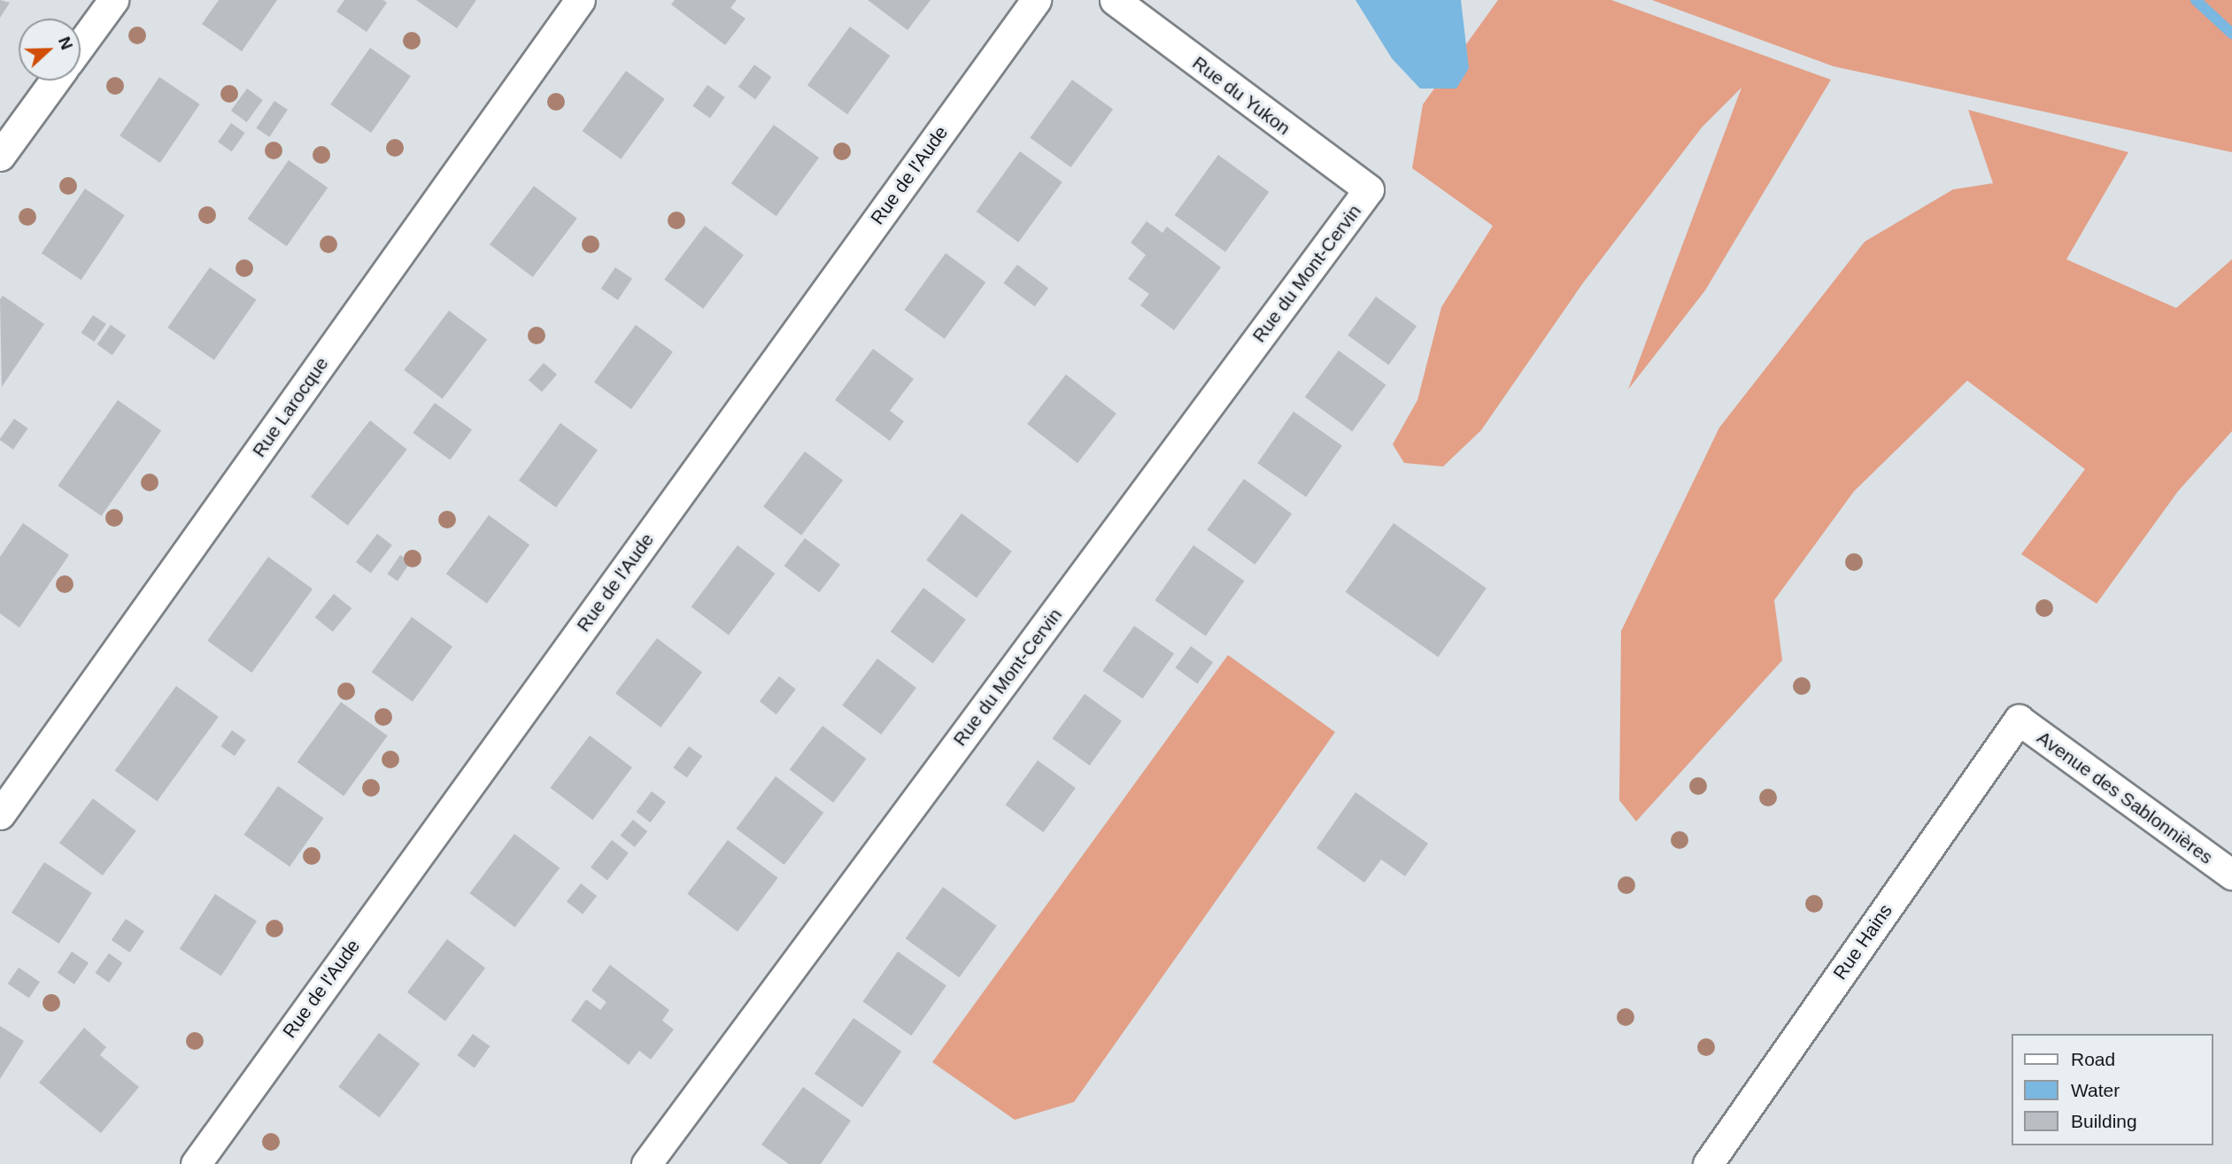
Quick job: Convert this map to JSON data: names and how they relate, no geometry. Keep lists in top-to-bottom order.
{
  "streets": {
    "street": [
      "Rue du Yukon",
      "Rue de l'Aude",
      "Rue du Mont-Cervin",
      "Rue Larocque",
      "Avenue des Sablonnières",
      "Rue Hains"
    ]
  },
  "crossings": [
    ["Rue du Yukon", "Rue du Mont-Cervin"],
    ["Avenue des Sablonnières", "Rue Hains"]
  ],
  "legend": ["Road", "Water", "Building"],
  "north": "right"
}
